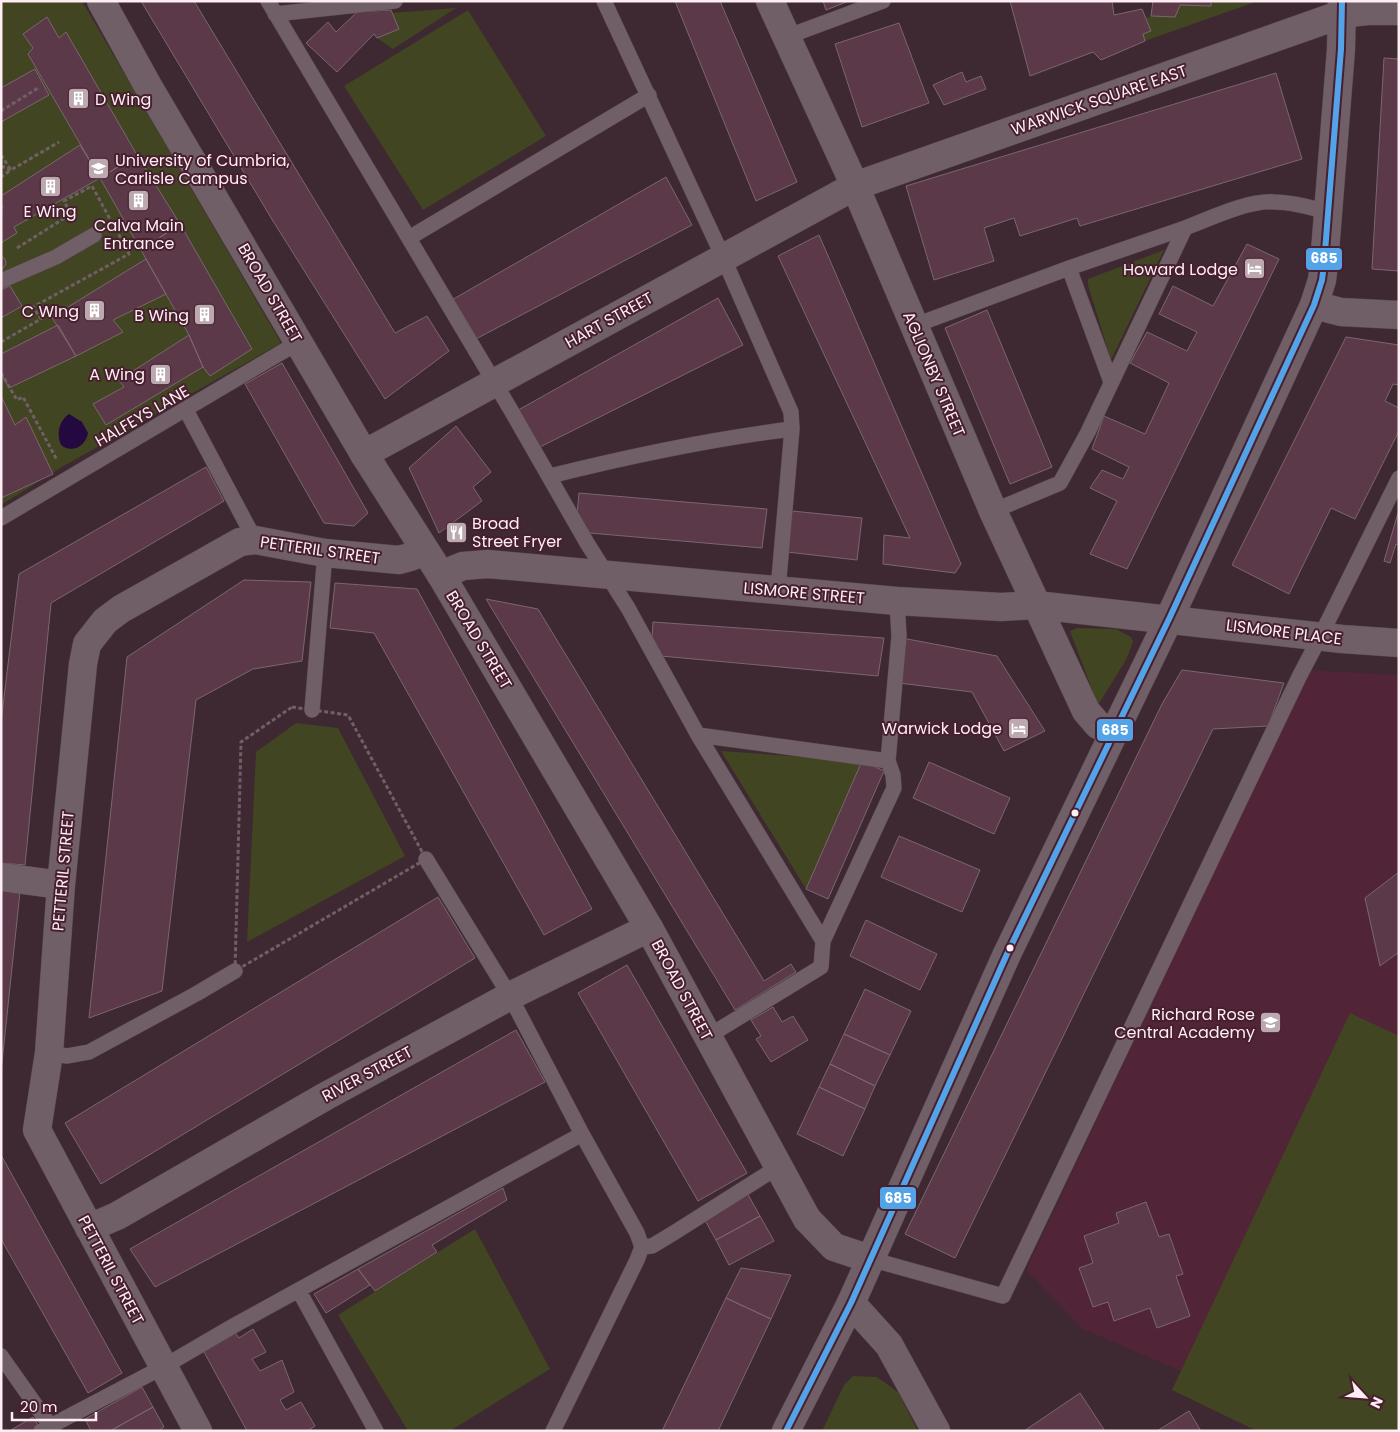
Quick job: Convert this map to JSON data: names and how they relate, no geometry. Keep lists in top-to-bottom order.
{
  "streets": {
    "street": [
      "WARWICK SQUARE EAST",
      "BROAD STREET",
      "HART STREET",
      "AGLIONBY STREET",
      "PETTERIL STREET",
      "LISMORE STREET",
      "LISMORE PLACE",
      "RIVER STREET"
    ],
    "lane": ["HALFEYS LANE"]
  },
  "crossings": [
    ["WARWICK SQUARE EAST", "HART STREET"],
    ["WARWICK SQUARE EAST", "AGLIONBY STREET"],
    ["BROAD STREET", "HART STREET"],
    ["BROAD STREET", "HALFEYS LANE"],
    ["BROAD STREET", "PETTERIL STREET"],
    ["BROAD STREET", "LISMORE STREET"],
    ["BROAD STREET", "RIVER STREET"],
    ["HART STREET", "AGLIONBY STREET"],
    ["AGLIONBY STREET", "LISMORE STREET"],
    ["PETTERIL STREET", "RIVER STREET"],
    ["LISMORE STREET", "LISMORE PLACE"]
  ],
  "places": {
    "building": [
      "D Wing",
      "E Wing",
      "Calva Main Entrance",
      "C WIng",
      "B Wing",
      "A Wing"
    ],
    "school or university": ["University of Cumbria, Carlisle Campus", "Richard Rose Central Academy"],
    "hotel": ["Howard Lodge", "Warwick Lodge"],
    "restaurant": ["Broad Street Fryer"]
  },
  "lines": ["transit line 685"],
  "scale_bar": "20 m",
  "north": "bottom right"
}
